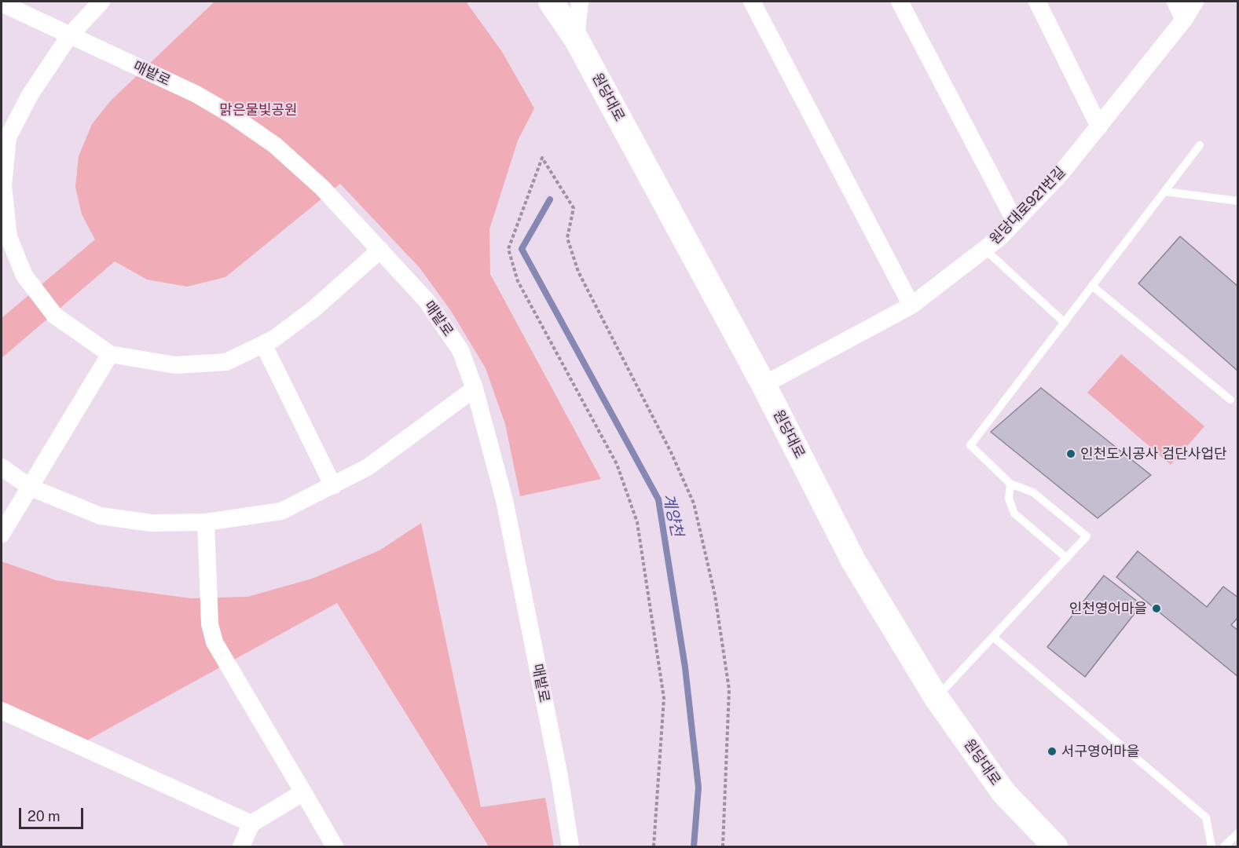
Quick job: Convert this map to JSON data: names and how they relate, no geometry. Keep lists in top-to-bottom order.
{
  "streets": {
    "main road": ["원당대로"],
    "street": ["매밭로", "원당대로921번길"]
  },
  "crossings": [
    ["원당대로", "원당대로921번길"]
  ],
  "water": ["계양천"],
  "parks": ["맑은물빛공원"],
  "places": ["인천도시공사 검단사업단", "인천영어마을", "서구영어마을"],
  "scale_bar": "20 m"
}
